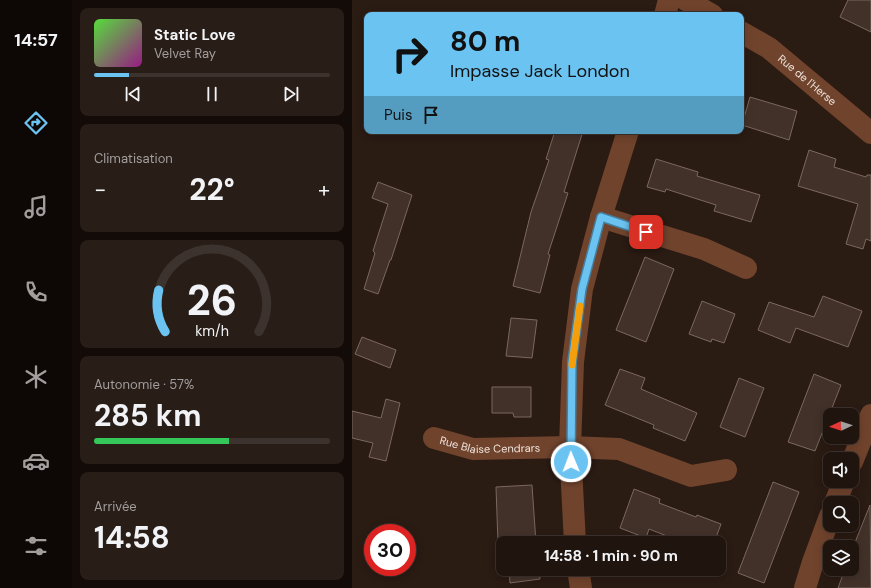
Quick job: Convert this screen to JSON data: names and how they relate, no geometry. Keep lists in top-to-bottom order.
{
  "streets": {
    "street": ["Rue de l'Herse", "Rue Blaise Cendrars"]
  },
  "north": "left",
  "page": {
    "tabs": "14:57",
    "turn": ["80 m", "Impasse Jack London"],
    "song": ["Static Love", "Velvet Ray"],
    "then": "Puis",
    "tile": [
      "Climatisation",
      ["Autonomie · 57%", "285 km"],
      ["Arrivée", "14:58"]
    ],
    "heat": ["−", "22°", "+"],
    "limit": "30",
    "trip": "14:58 · 1 min · 90 m",
    "gauge": ["26", "km/h"]
  }
}
